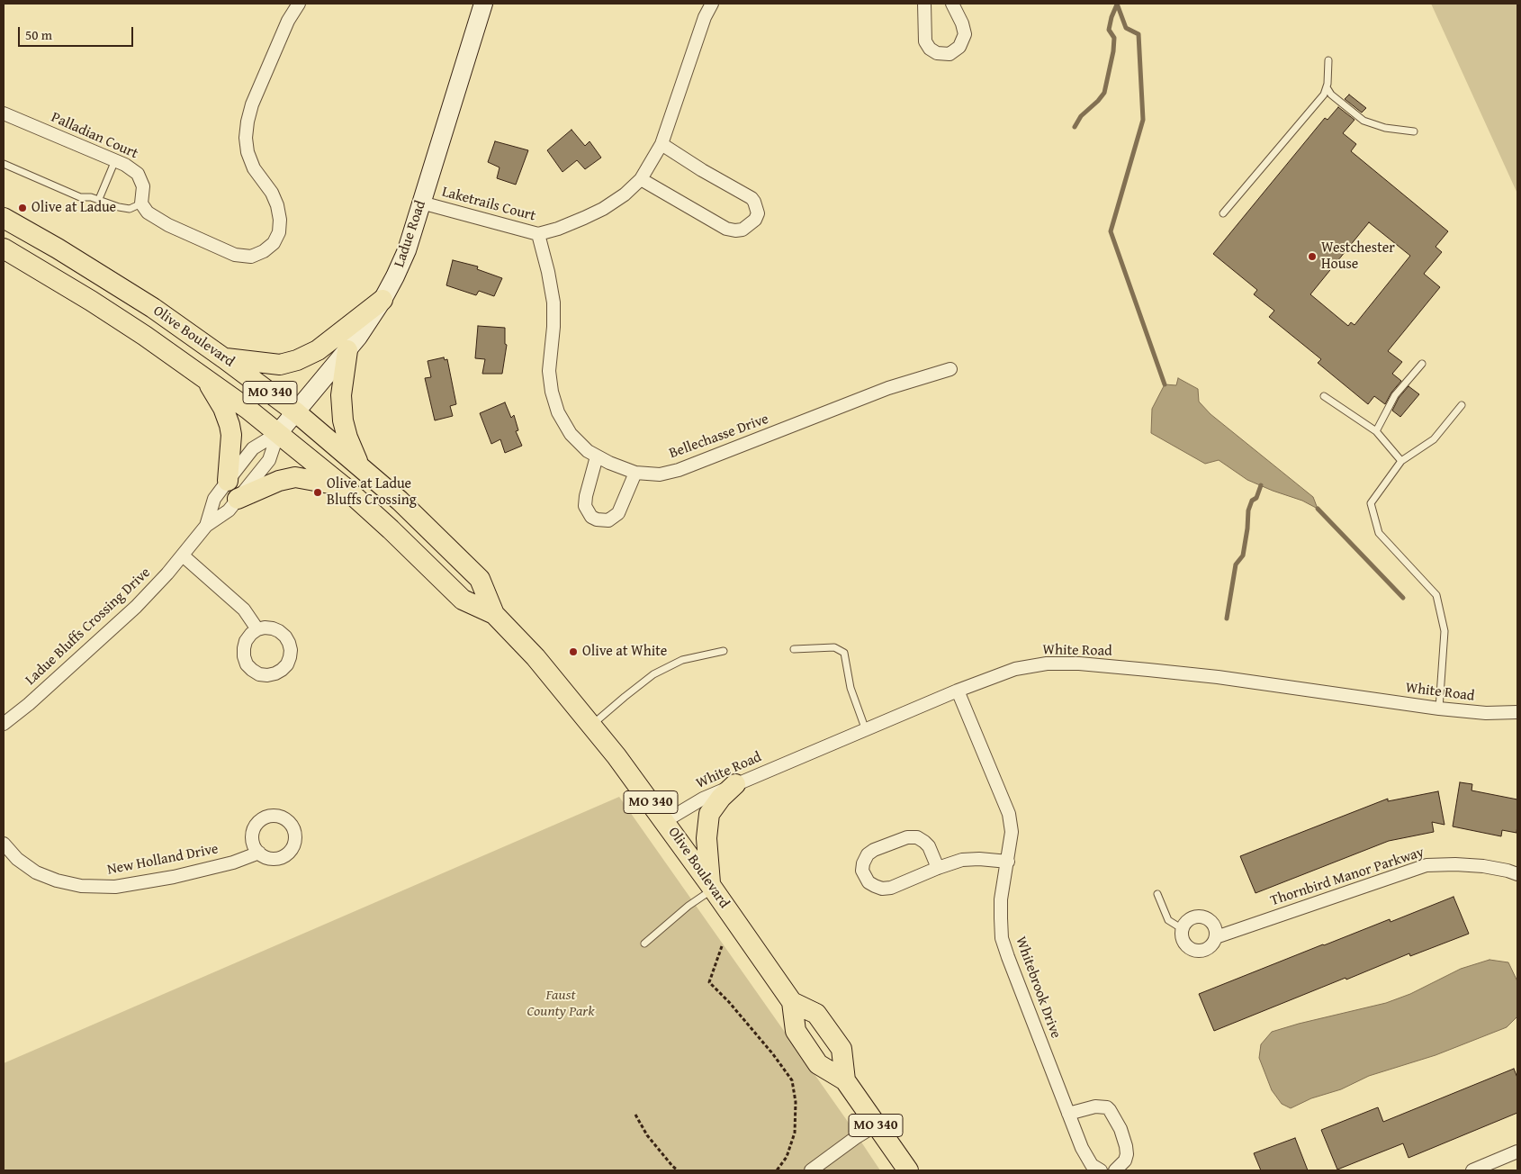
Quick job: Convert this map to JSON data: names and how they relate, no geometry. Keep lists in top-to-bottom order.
{
  "streets": {
    "main road": ["Ladue Road", "Olive Boulevard", "MO 340"],
    "street": [
      "Palladian Court",
      "Laketrails Court",
      "Bellechasse Drive",
      "Ladue Bluffs Crossing Drive",
      "White Road",
      "New Holland Drive",
      "Thornbird Manor Parkway",
      "Whitebrook Drive"
    ]
  },
  "crossings": [
    ["Laketrails Court", "Ladue Road"],
    ["Laketrails Court", "Bellechasse Drive"],
    ["Ladue Road", "Olive Boulevard"],
    ["Ladue Road", "Ladue Bluffs Crossing Drive"],
    ["Olive Boulevard", "Ladue Bluffs Crossing Drive"],
    ["Olive Boulevard", "White Road"],
    ["White Road", "Whitebrook Drive"]
  ],
  "parks": ["Faust County Park"],
  "places": [
    "Olive at Ladue",
    "Westchester House",
    "Olive at Ladue Bluffs Crossing",
    "Olive at White"
  ],
  "scale_bar": "50 m"
}
